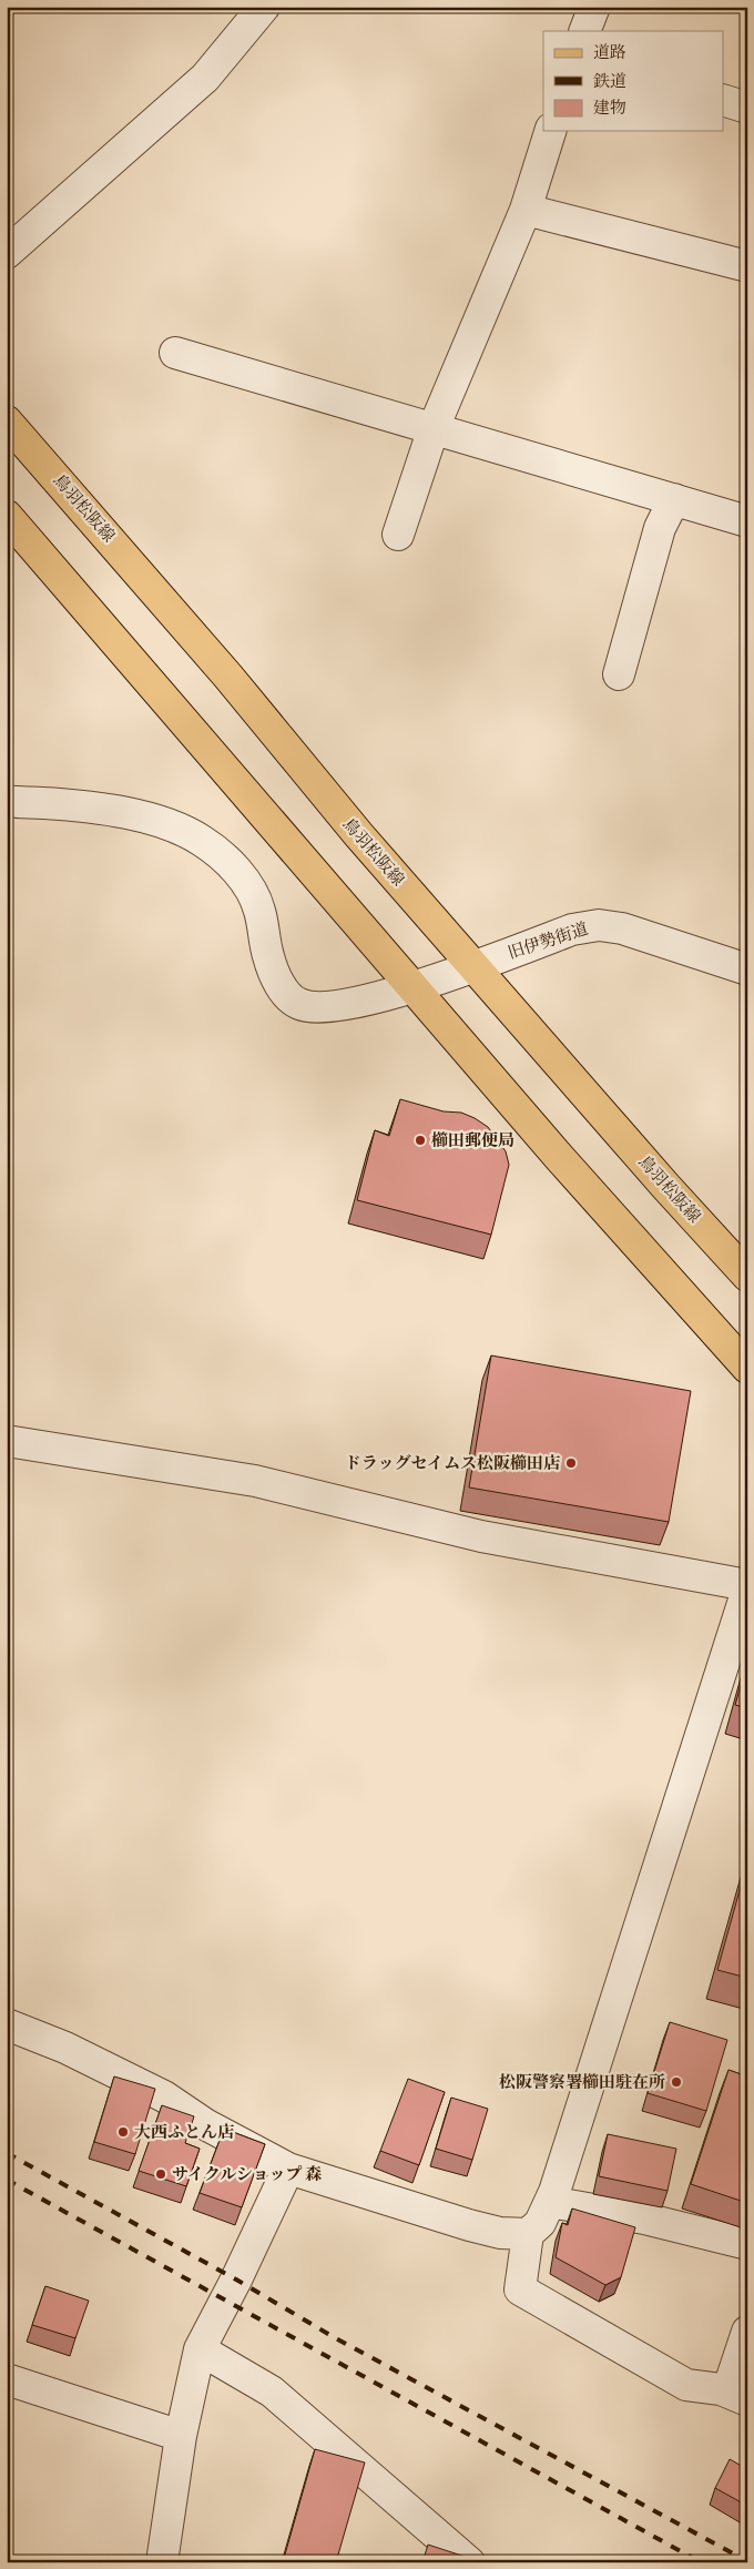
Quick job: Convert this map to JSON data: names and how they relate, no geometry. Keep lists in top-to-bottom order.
{
  "streets": {
    "main road": ["鳥羽松阪線"],
    "street": ["旧伊勢街道"]
  },
  "crossings": [
    ["鳥羽松阪線", "旧伊勢街道"]
  ],
  "places": [
    "櫛田郵便局",
    "ドラッグセイムス松阪櫛田店",
    "松阪警察署櫛田駐在所",
    "大西ふとん店",
    "サイクルショップ 森"
  ],
  "legend": ["道路", "鉄道", "建物"]
}
